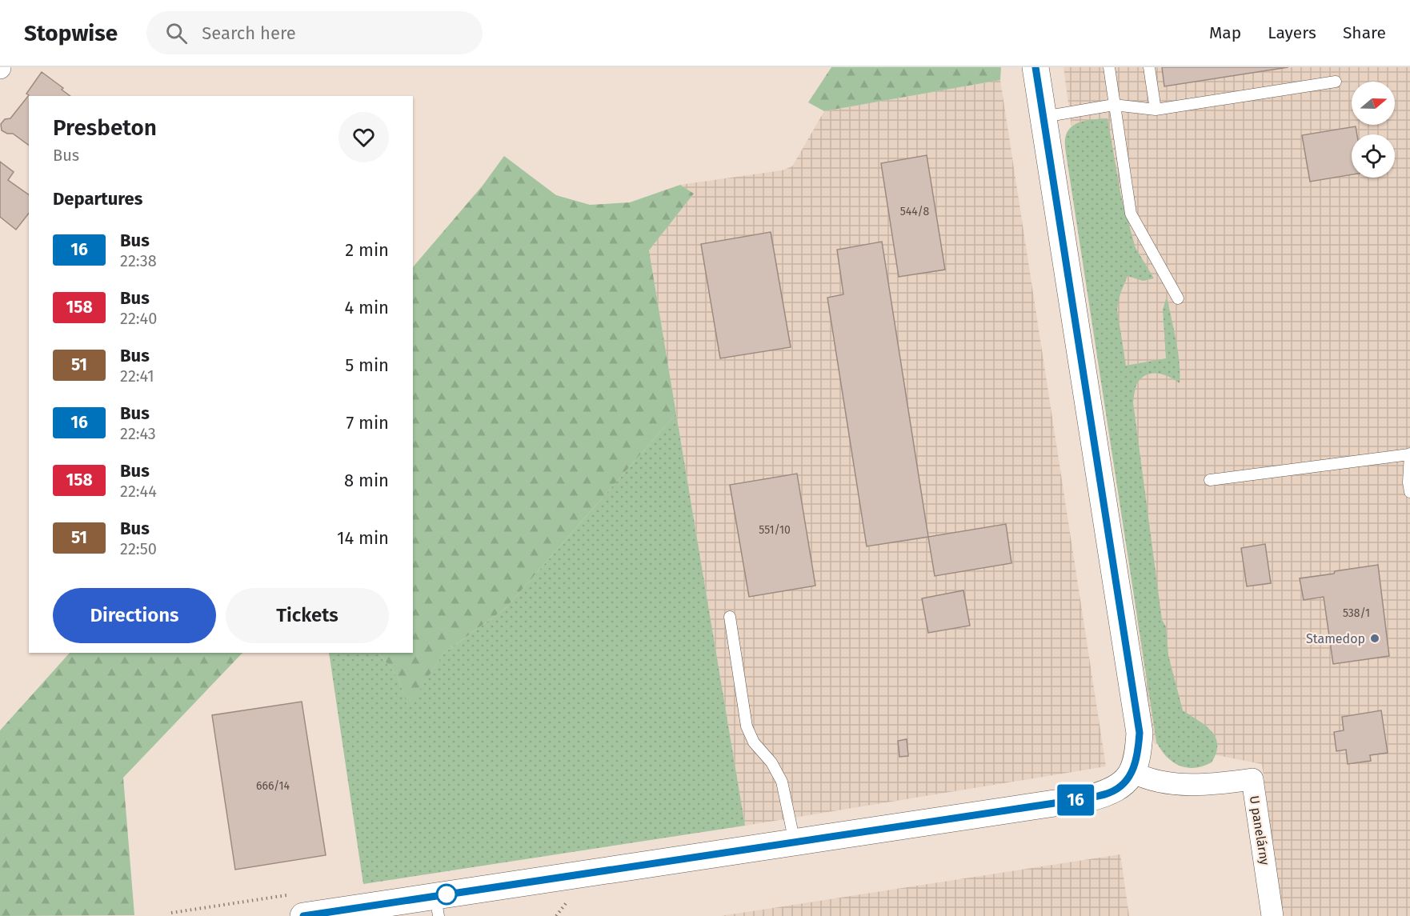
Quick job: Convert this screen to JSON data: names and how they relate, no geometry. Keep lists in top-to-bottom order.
{
  "streets": {
    "street": ["U panelárny"]
  },
  "places": ["Stamedop"],
  "lines": ["bus line 16"],
  "house_numbers": [
    "544/8",
    "551/10",
    "538/1",
    "666/14"
  ],
  "north": "right",
  "page": {
    "header": "Stopwise",
    "search": "Search here",
    "nav": ["Map", "Layers", "Share"],
    "on_map": "16",
    "heading": [
      ["Presbeton", "Bus"],
      "Departures"
    ],
    "list": [
      {
        "mark": "16",
        "name": "Bus",
        "note": "22:38",
        "value": "2 min"
      },
      {
        "mark": "158",
        "name": "Bus",
        "note": "22:40",
        "value": "4 min"
      },
      {
        "mark": "51",
        "name": "Bus",
        "note": "22:41",
        "value": "5 min"
      },
      {
        "mark": "16",
        "name": "Bus",
        "note": "22:43",
        "value": "7 min"
      },
      {
        "mark": "158",
        "name": "Bus",
        "note": "22:44",
        "value": "8 min"
      },
      {
        "mark": "51",
        "name": "Bus",
        "note": "22:50",
        "value": "14 min"
      }
    ],
    "buttons": ["Directions", "Tickets"]
  }
}
